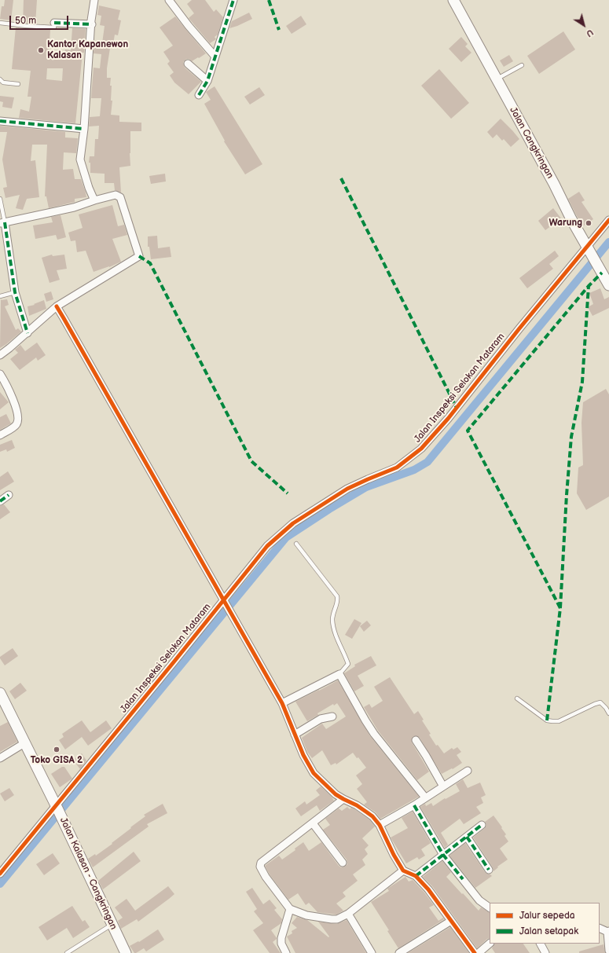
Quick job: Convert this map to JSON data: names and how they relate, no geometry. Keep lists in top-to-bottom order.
{
  "streets": {
    "main road": ["Jalan Cangkringan", "Jalan Kalasan - Cangkringan"],
    "street": ["Jalan Inspeksi Selokan Mataram"]
  },
  "crossings": [
    ["Jalan Cangkringan", "Jalan Inspeksi Selokan Mataram"],
    ["Jalan Inspeksi Selokan Mataram", "Jalan Kalasan - Cangkringan"]
  ],
  "places": ["Kantor Kapanewon Kalasan", "Warung", "Toko GISA 2"],
  "legend": ["Jalur sepeda", "Jalan setapak"],
  "scale_bar": "50 m",
  "north": "bottom right"
}
